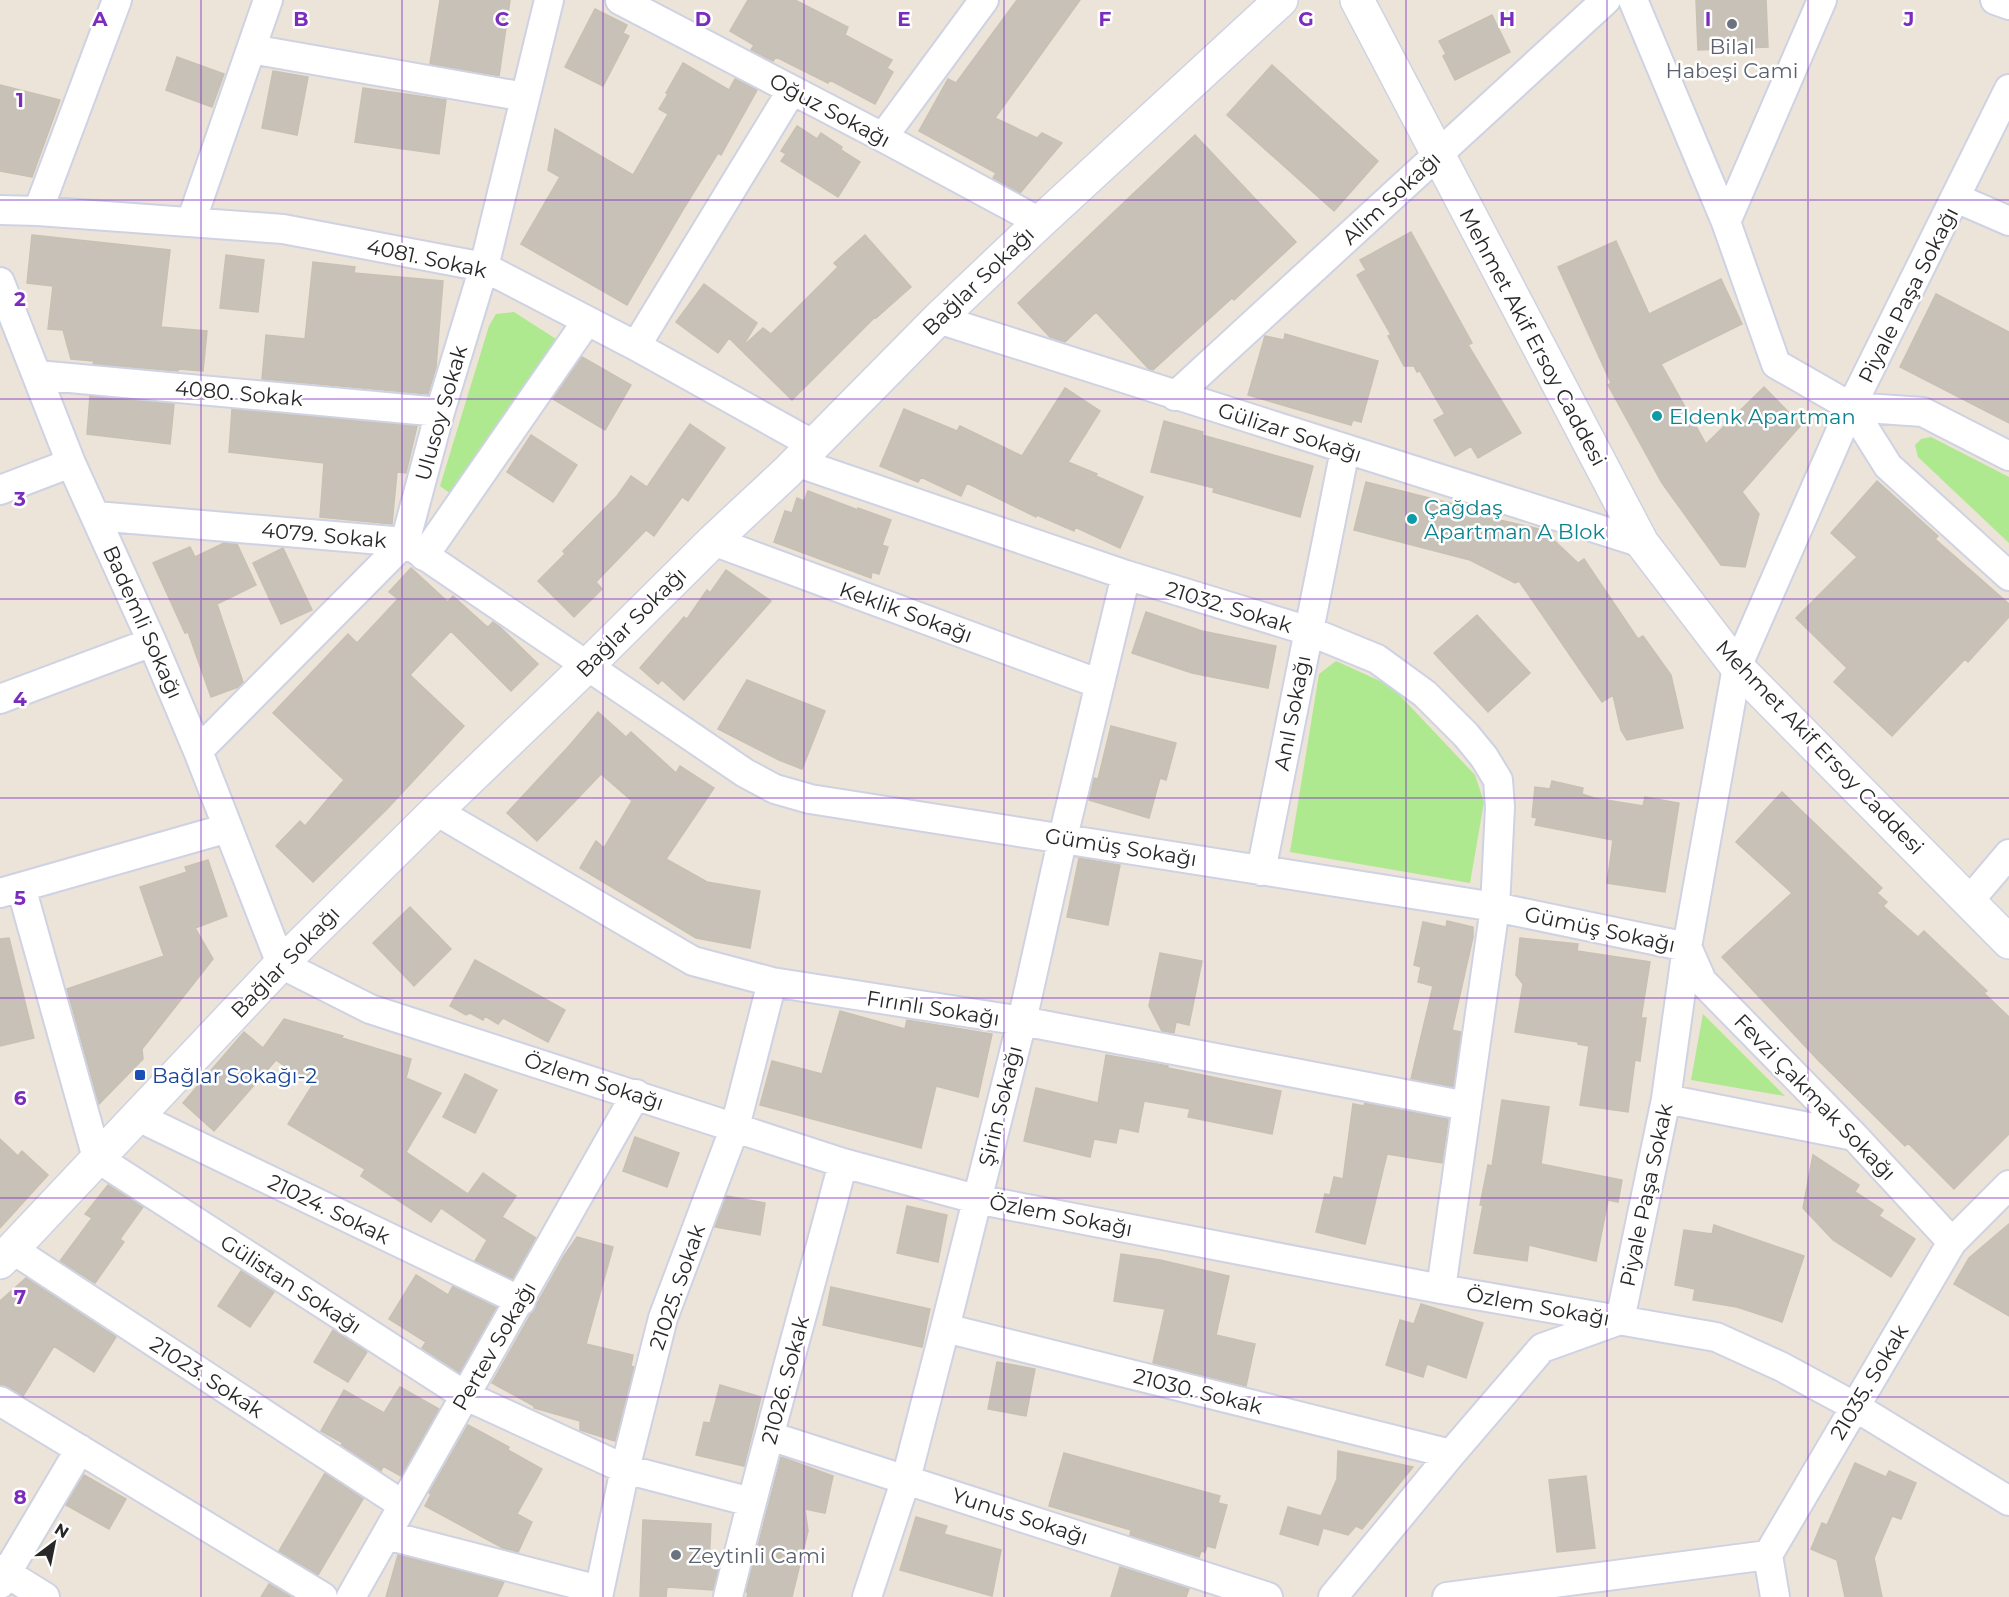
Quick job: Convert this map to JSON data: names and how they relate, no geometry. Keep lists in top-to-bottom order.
{
  "streets": {
    "main road": ["Bağlar Sokağı", "Mehmet Akif Ersoy Caddesi"],
    "street": [
      "Oğuz Sokağı",
      "Alim Sokağı",
      "4081. Sokak",
      "Piyale Paşa Sokağı",
      "4080. Sokak",
      "Ulusoy Sokak",
      "Gülizar Sokağı",
      "4079. Sokak",
      "21032. Sokak",
      "Keklik Sokağı",
      "Bademli Sokağı",
      "Anıl Sokağı",
      "Gümüş Sokağı",
      "Fırınlı Sokağı",
      "Özlem Sokağı",
      "Fevzi Çakmak Sokağı",
      "Şirin Sokağı",
      "Piyale Paşa Sokak",
      "21024. Sokak",
      "Gülistan Sokağı",
      "21025. Sokak",
      "Pertev Sokağı",
      "21023. Sokak",
      "21026. Sokak",
      "21035. Sokak",
      "21030. Sokak",
      "Yunus Sokağı"
    ]
  },
  "crossings": [
    ["Oğuz Sokağı", "Bağlar Sokağı"],
    ["Alim Sokağı", "Mehmet Akif Ersoy Caddesi"],
    ["Alim Sokağı", "Gülizar Sokağı"],
    ["4081. Sokak", "Bağlar Sokağı"],
    ["4081. Sokak", "Ulusoy Sokak"],
    ["4081. Sokak", "21032. Sokak"],
    ["Bağlar Sokağı", "Gülizar Sokağı"],
    ["Bağlar Sokağı", "4079. Sokak"],
    ["Bağlar Sokağı", "21032. Sokak"],
    ["Bağlar Sokağı", "Keklik Sokağı"],
    ["Bağlar Sokağı", "Bademli Sokağı"],
    ["Bağlar Sokağı", "Gümüş Sokağı"],
    ["Bağlar Sokağı", "Fırınlı Sokağı"],
    ["Bağlar Sokağı", "Özlem Sokağı"],
    ["Bağlar Sokağı", "21024. Sokak"],
    ["Bağlar Sokağı", "Gülistan Sokağı"],
    ["Bağlar Sokağı", "21023. Sokak"],
    ["Piyale Paşa Sokağı", "Mehmet Akif Ersoy Caddesi"],
    ["Piyale Paşa Sokağı", "Piyale Paşa Sokak"],
    ["Mehmet Akif Ersoy Caddesi", "Gülizar Sokağı"],
    ["Mehmet Akif Ersoy Caddesi", "Piyale Paşa Sokak"],
    ["4080. Sokak", "Ulusoy Sokak"],
    ["4080. Sokak", "Bademli Sokağı"],
    ["Ulusoy Sokak", "4079. Sokak"],
    ["Ulusoy Sokak", "Bademli Sokağı"],
    ["Gülizar Sokağı", "Anıl Sokağı"],
    ["4079. Sokak", "Bademli Sokağı"],
    ["4079. Sokak", "Gümüş Sokağı"],
    ["21032. Sokak", "Anıl Sokağı"],
    ["21032. Sokak", "Gümüş Sokağı"],
    ["21032. Sokak", "Fırınlı Sokağı"],
    ["21032. Sokak", "Özlem Sokağı"],
    ["21032. Sokak", "Şirin Sokağı"],
    ["Keklik Sokağı", "Şirin Sokağı"],
    ["Bademli Sokağı", "Özlem Sokağı"],
    ["Anıl Sokağı", "Gümüş Sokağı"],
    ["Gümüş Sokağı", "Fevzi Çakmak Sokağı"],
    ["Gümüş Sokağı", "Şirin Sokağı"],
    ["Gümüş Sokağı", "Piyale Paşa Sokak"],
    ["Fırınlı Sokağı", "Şirin Sokağı"],
    ["Fırınlı Sokağı", "21025. Sokak"],
    ["Özlem Sokağı", "Şirin Sokağı"],
    ["Özlem Sokağı", "Piyale Paşa Sokak"],
    ["Özlem Sokağı", "21025. Sokak"],
    ["Özlem Sokağı", "Pertev Sokağı"],
    ["Özlem Sokağı", "21026. Sokak"],
    ["Özlem Sokağı", "21035. Sokak"],
    ["Fevzi Çakmak Sokağı", "Piyale Paşa Sokak"],
    ["Fevzi Çakmak Sokağı", "21035. Sokak"],
    ["Şirin Sokağı", "21030. Sokak"],
    ["Şirin Sokağı", "Yunus Sokağı"],
    ["21024. Sokak", "Pertev Sokağı"],
    ["Gülistan Sokağı", "21025. Sokak"],
    ["Gülistan Sokağı", "Pertev Sokağı"],
    ["Gülistan Sokağı", "21026. Sokak"],
    ["Pertev Sokağı", "21023. Sokak"],
    ["21026. Sokak", "Yunus Sokağı"]
  ],
  "places": {
    "other": [
      "Bilal Habeşi Cami",
      "Eldenk Apartman",
      "Çağdaş Apartman A Blok",
      "Zeytinli Cami"
    ],
    "transit": ["Bağlar Sokağı-2"]
  },
  "north": "top right",
  "grid": {
    "columns": [
      "A",
      "B",
      "C",
      "D",
      "E",
      "F",
      "G",
      "H",
      "I",
      "J"
    ],
    "rows": [
      "1",
      "2",
      "3",
      "4",
      "5",
      "6",
      "7",
      "8"
    ]
  }
}
